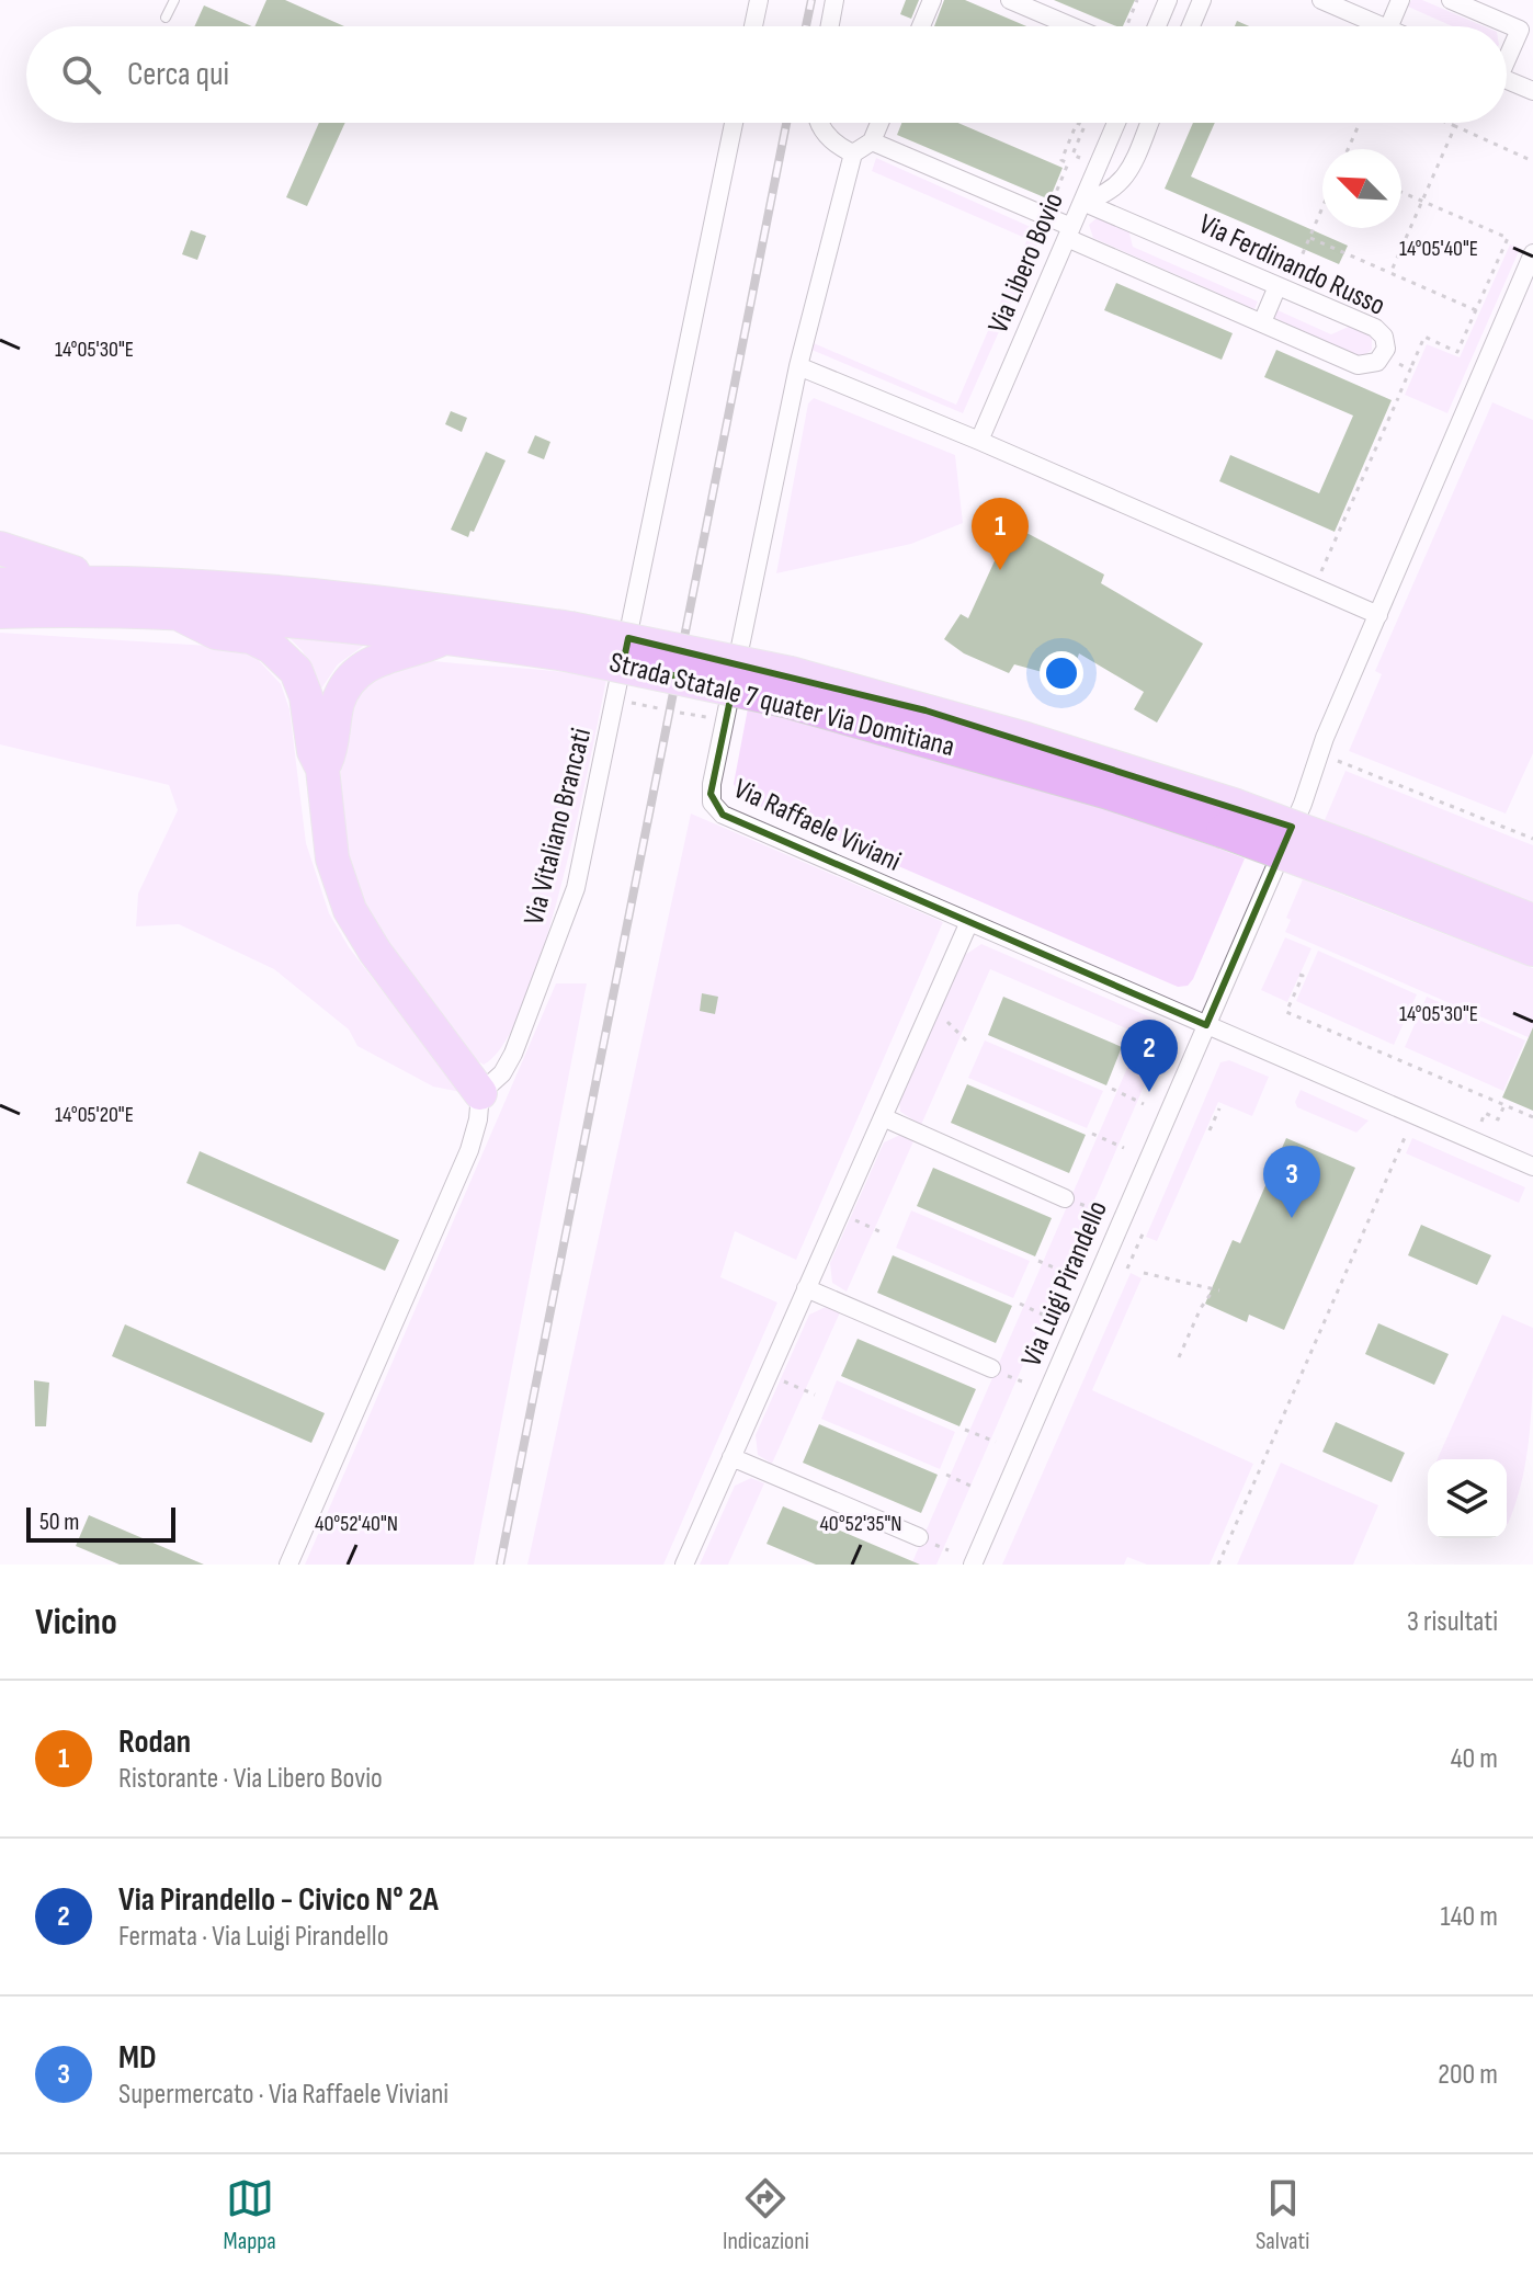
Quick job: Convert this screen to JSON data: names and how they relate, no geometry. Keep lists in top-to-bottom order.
{
  "streets": {
    "highway": ["Strada Statale 7 quater Via Domitiana"],
    "street": [
      "Via Libero Bovio",
      "Via Ferdinando Russo",
      "Via Raffaele Viviani",
      "Via Vitaliano Brancati",
      "Via Luigi Pirandello"
    ]
  },
  "crossings": [
    ["Via Libero Bovio", "Via Ferdinando Russo"],
    ["Via Raffaele Viviani", "Via Luigi Pirandello"]
  ],
  "scale_bar": "50 m",
  "north": "top left",
  "page": {
    "search": "Cerca qui",
    "pins": ["1", "2", "3"],
    "scale": "50 m",
    "heading": ["Vicino", "3 risultati"],
    "list": [
      {
        "mark": "1",
        "name": "Rodan",
        "note": "Ristorante · Via Libero Bovio",
        "value": "40 m"
      },
      {
        "mark": "2",
        "name": "Via Pirandello - Civico N° 2A",
        "note": "Fermata · Via Luigi Pirandello",
        "value": "140 m"
      },
      {
        "mark": "3",
        "name": "MD",
        "note": "Supermercato · Via Raffaele Viviani",
        "value": "200 m"
      }
    ],
    "nav": ["Mappa", "Indicazioni", "Salvati"]
  },
  "coordinates": [
    "14°05'40\"E",
    "14°05'30\"E",
    "14°05'20\"E",
    "40°52'40\"N",
    "40°52'35\"N"
  ]
}
